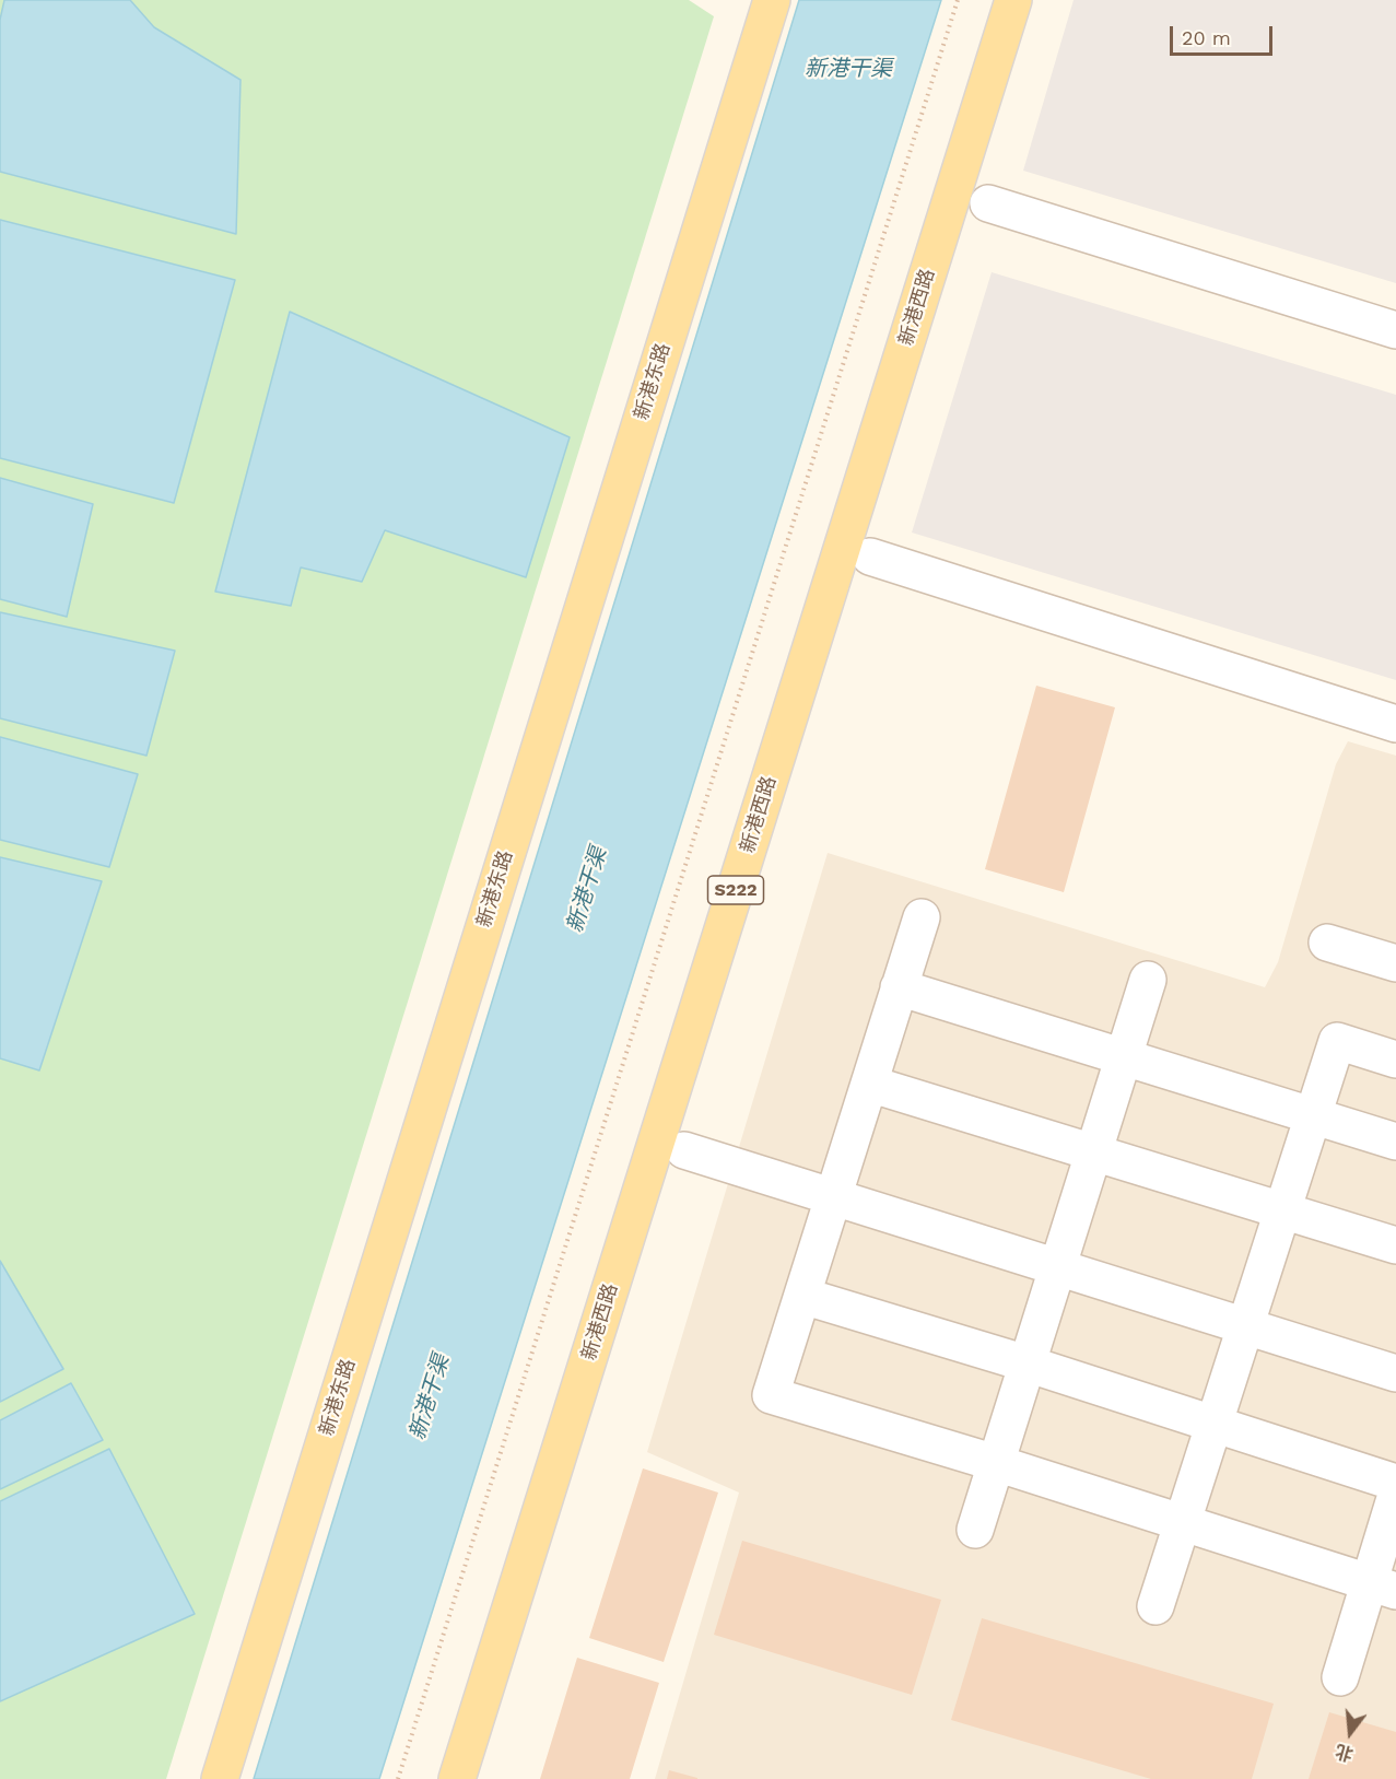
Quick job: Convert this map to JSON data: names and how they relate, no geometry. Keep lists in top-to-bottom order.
{
  "streets": {
    "main road": ["新港西路", "新港东路", "S222"]
  },
  "water": ["新港干渠"],
  "scale_bar": "20 m",
  "north": "bottom"
}
